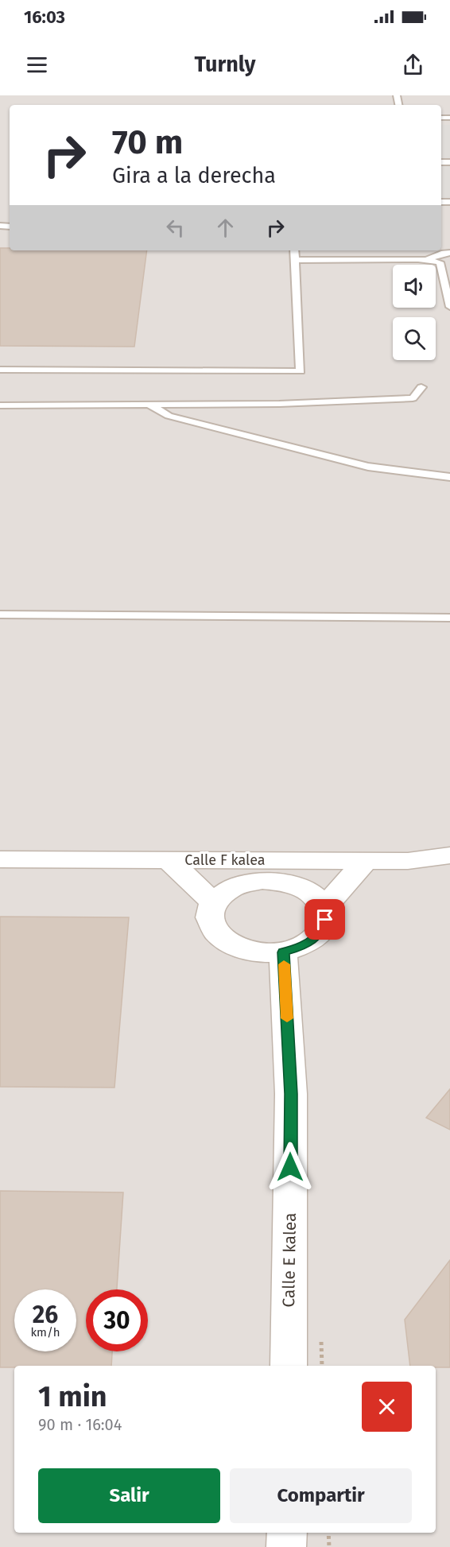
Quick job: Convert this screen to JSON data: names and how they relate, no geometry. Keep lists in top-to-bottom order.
{
  "streets": {
    "street": ["Calle F kalea", "Calle E kalea"]
  },
  "page": {
    "status": "16:03",
    "header": "Turnly",
    "turn": ["70 m", "Gira a la derecha"],
    "speed": "26 km/h",
    "limit": "30",
    "heading": ["1 min", "90 m · 16:04"],
    "buttons": ["Salir", "Compartir"]
  }
}
